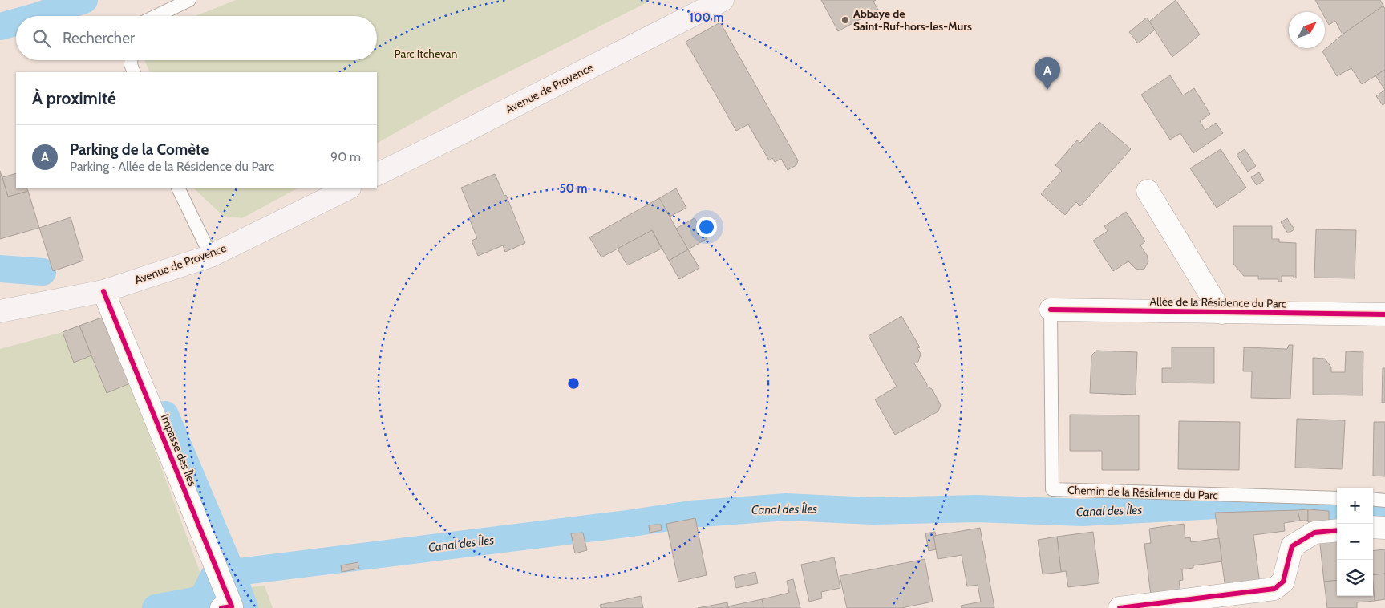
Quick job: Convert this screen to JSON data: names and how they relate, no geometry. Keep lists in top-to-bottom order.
{
  "streets": {
    "main road": ["Avenue de Provence"],
    "street": ["Allée de la Résidence du Parc", "Impasse des Îles"],
    "lane": ["Chemin de la Résidence du Parc"]
  },
  "crossings": [
    ["Avenue de Provence", "Impasse des Îles"],
    ["Allée de la Résidence du Parc", "Chemin de la Résidence du Parc"]
  ],
  "water": ["Canal des Îles"],
  "parks": ["Parc Itchevan"],
  "places": ["Abbaye de Saint-Ruf-hors-les-Murs"],
  "north": "top right",
  "page": {
    "search": "Rechercher",
    "pins": "A",
    "heading": "À proximité",
    "list": [
      {
        "mark": "A",
        "name": "Parking de la Comète",
        "note": "Parking · Allée de la Résidence du Parc",
        "value": "90 m"
      }
    ],
    "map_buttons": ["+", "−"]
  },
  "rings": ["100 m", "50 m"]
}
